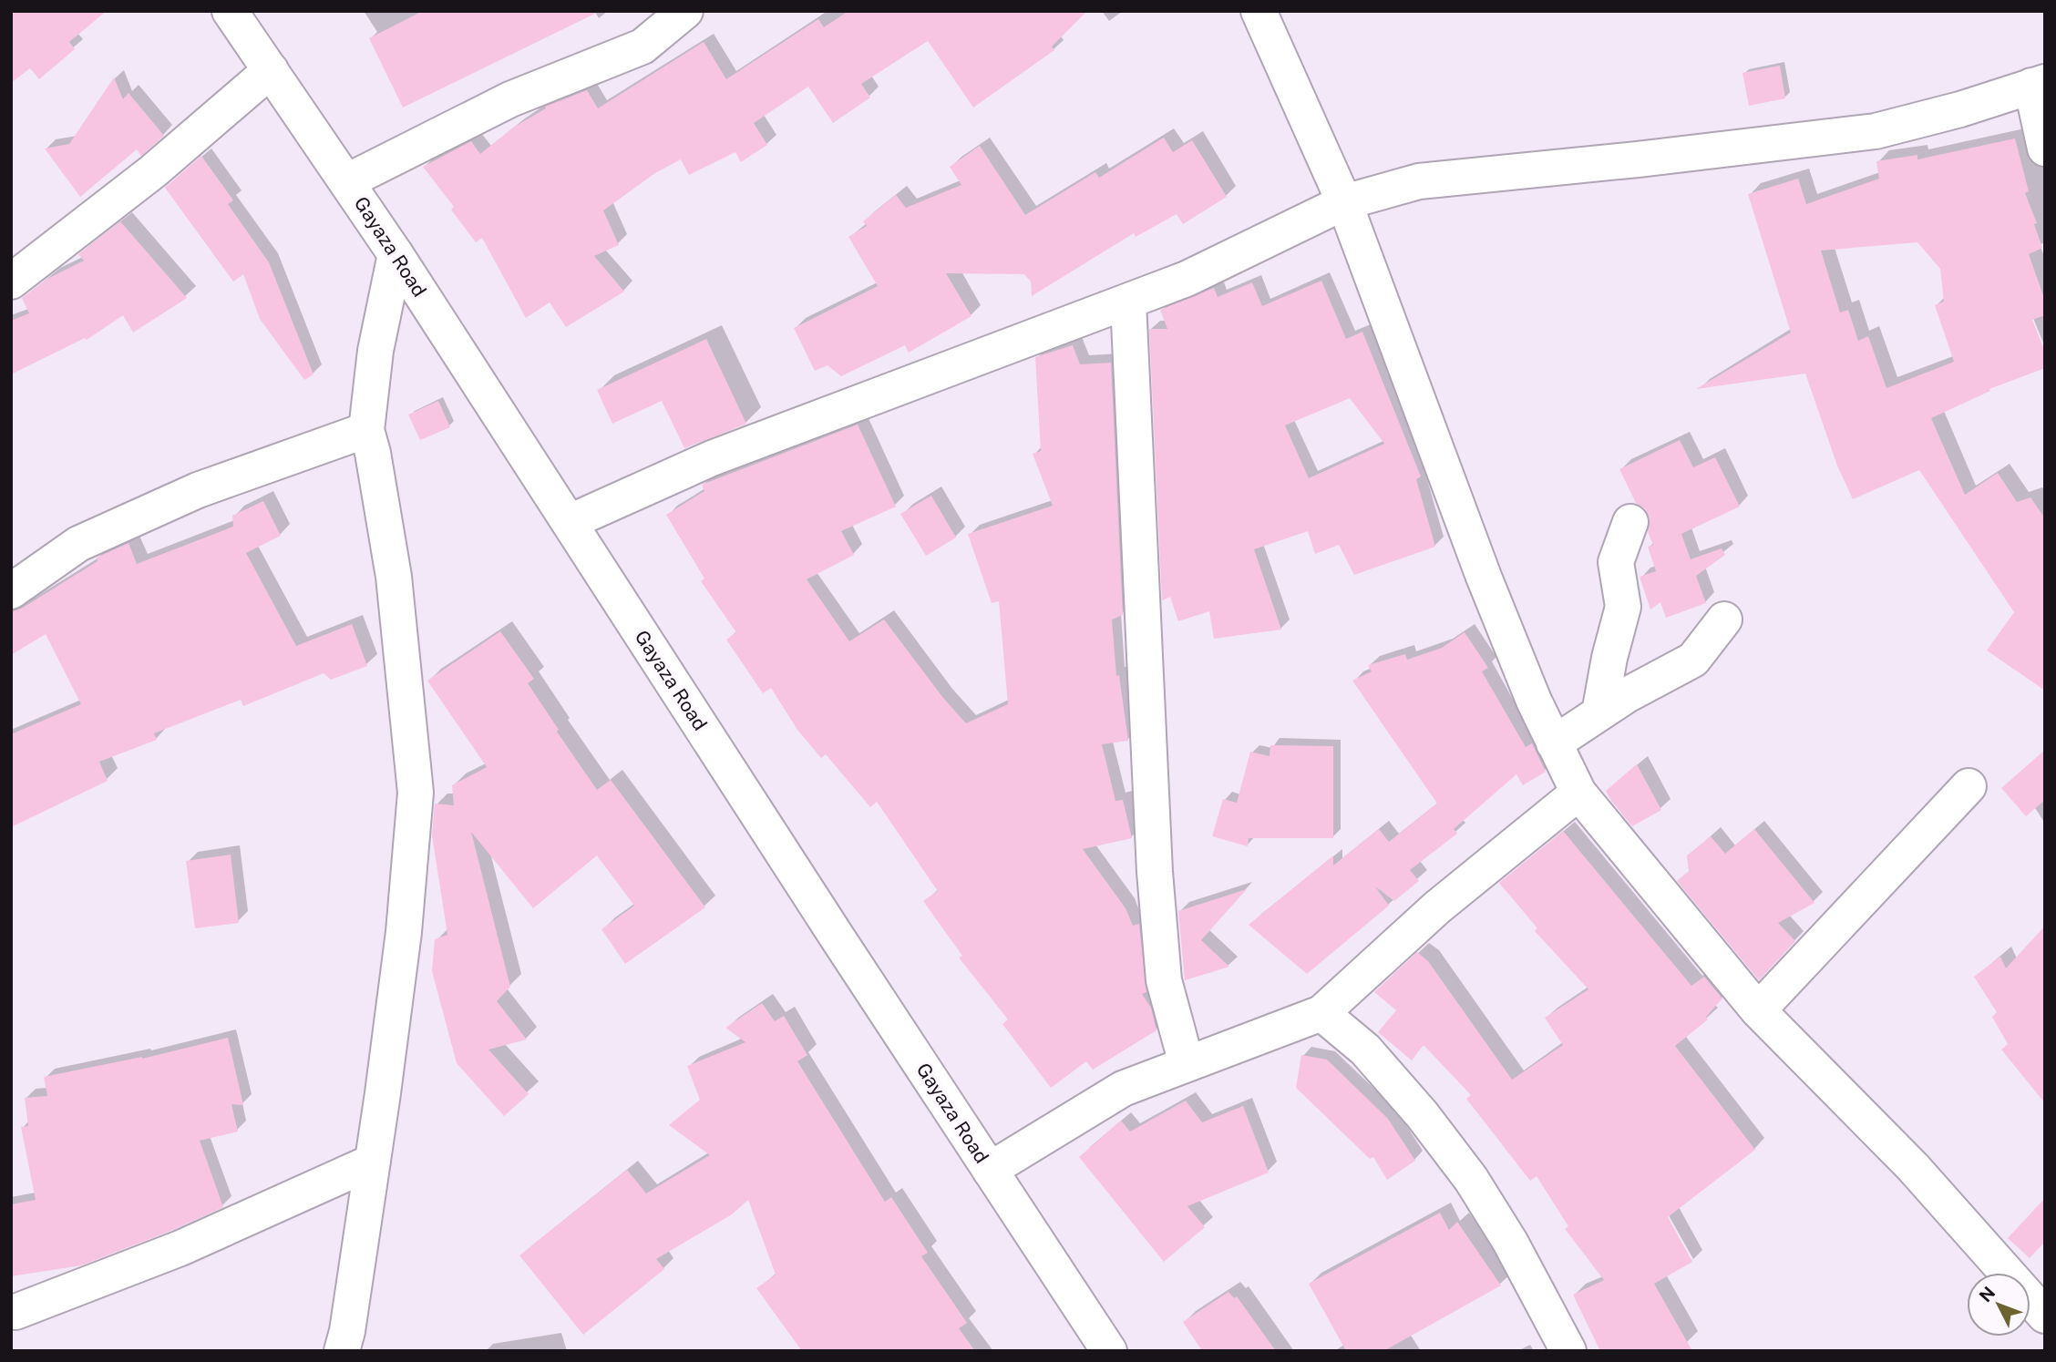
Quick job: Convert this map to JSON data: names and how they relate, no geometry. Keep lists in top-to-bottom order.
{
  "streets": {
    "street": ["Gayaza Road"]
  },
  "north": "top left"
}
